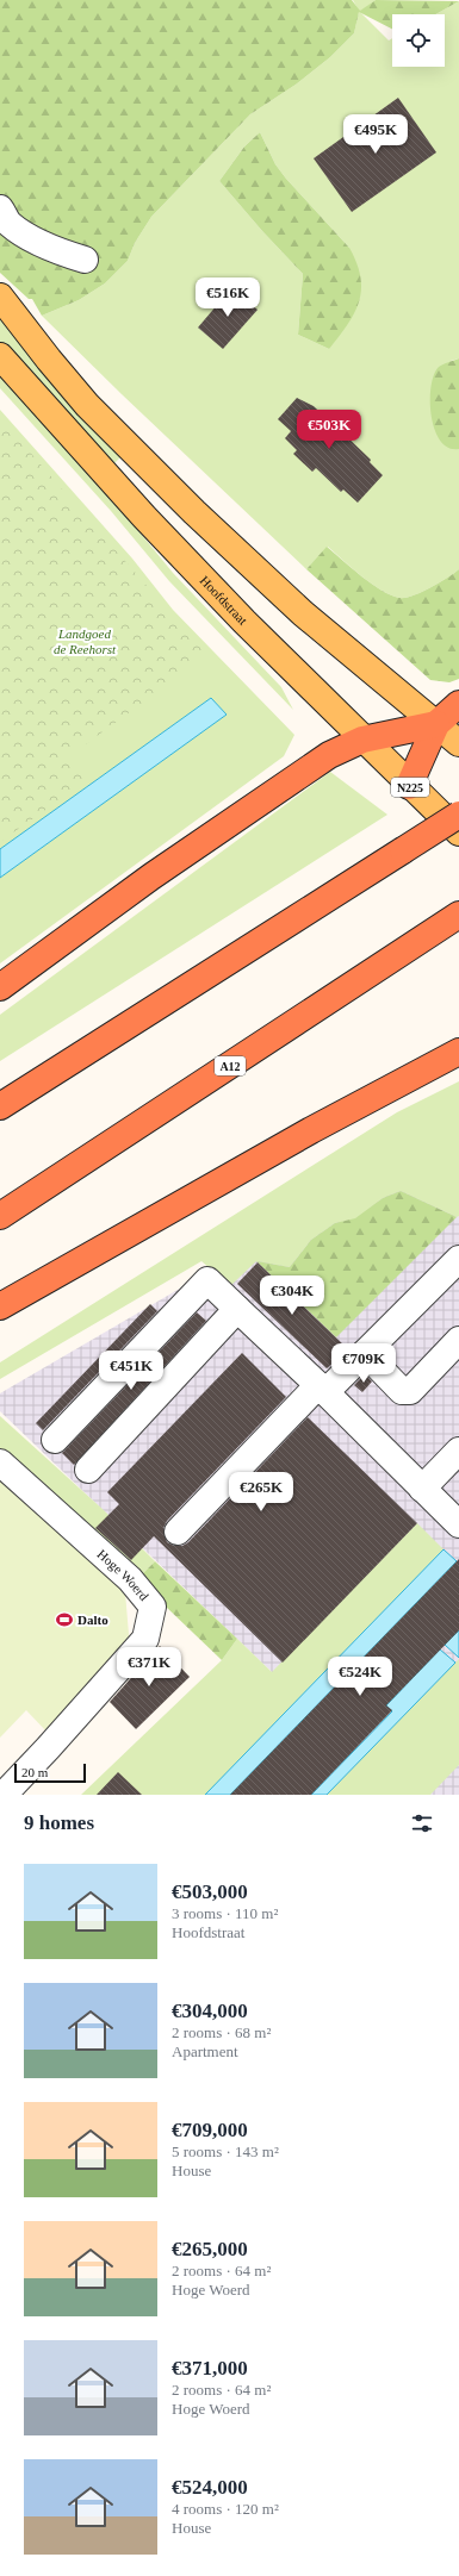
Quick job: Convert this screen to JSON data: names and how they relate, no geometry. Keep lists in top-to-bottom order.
{
  "streets": {
    "highway": ["A12"],
    "main road": ["Hoofdstraat", "N225"],
    "street": ["Hoge Woerd"]
  },
  "parks": ["Landgoed de Reehorst"],
  "places": {
    "sports": ["Dalto"]
  },
  "scale_bar": "20 m",
  "page": {
    "price": [
      "€495K",
      "€516K",
      "€503K",
      "€304K",
      "€709K",
      "€451K",
      "€265K",
      "€371K",
      "€524K"
    ],
    "scale": "20 m",
    "heading": "9 homes",
    "list": [
      {
        "name": "€503,000",
        "note": "3 rooms · 110 m² · Hoofdstraat"
      },
      {
        "name": "€304,000",
        "note": "2 rooms · 68 m² · Apartment"
      },
      {
        "name": "€709,000",
        "note": "5 rooms · 143 m² · House"
      },
      {
        "name": "€265,000",
        "note": "2 rooms · 64 m² · Hoge Woerd"
      },
      {
        "name": "€371,000",
        "note": "2 rooms · 64 m² · Hoge Woerd"
      },
      {
        "name": "€524,000",
        "note": "4 rooms · 120 m² · House"
      }
    ]
  }
}
